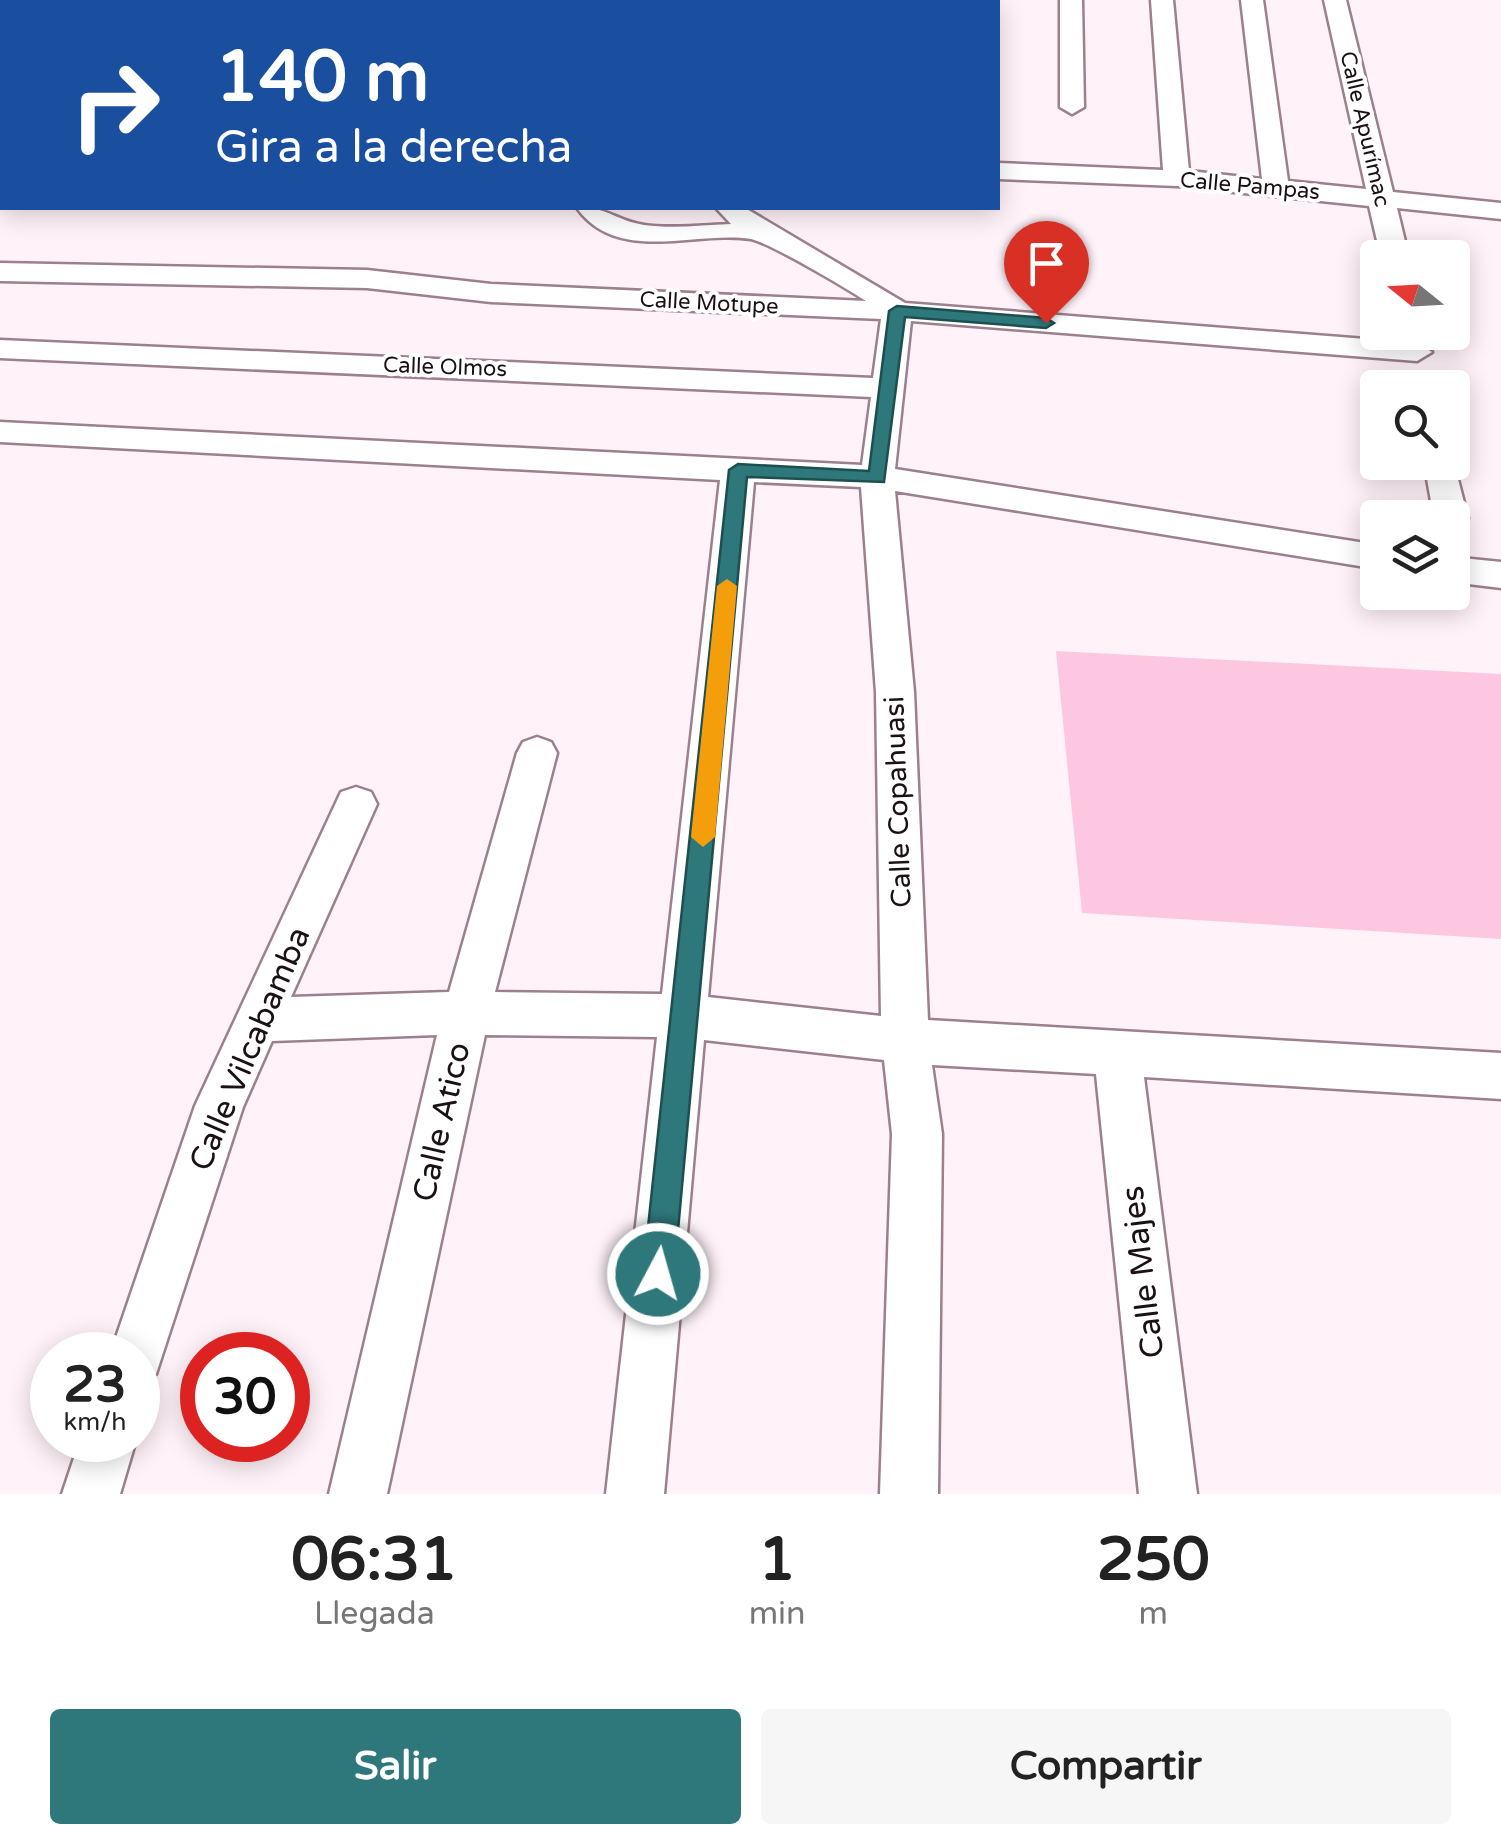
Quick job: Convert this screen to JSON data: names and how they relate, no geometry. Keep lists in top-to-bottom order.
{
  "streets": {
    "street": [
      "Calle Apurímac",
      "Calle Pampas",
      "Calle Motupe",
      "Calle Olmos",
      "Calle Copahuasi",
      "Calle Vilcabamba",
      "Calle Atico",
      "Calle Majes"
    ]
  },
  "crossings": [
    ["Calle Apurímac", "Calle Pampas"],
    ["Calle Motupe", "Calle Copahuasi"],
    ["Calle Olmos", "Calle Copahuasi"]
  ],
  "north": "left",
  "page": {
    "turn": ["140 m", "Gira a la derecha"],
    "speed": "23 km/h",
    "limit": "30",
    "eta": [
      "06:31",
      "Llegada",
      "1",
      "min",
      "250",
      "m"
    ],
    "buttons": ["Salir", "Compartir"]
  }
}
